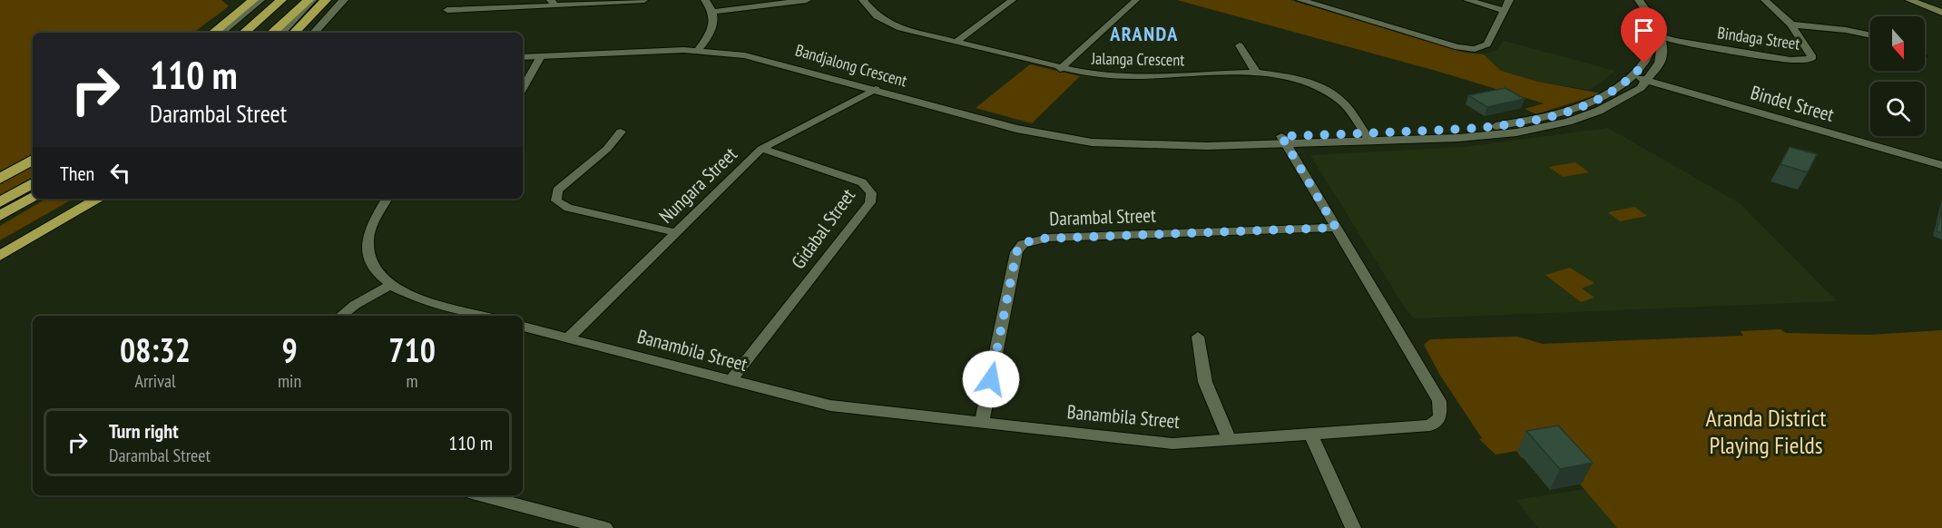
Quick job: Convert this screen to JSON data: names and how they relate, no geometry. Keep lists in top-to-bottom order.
{
  "streets": {
    "street": [
      "Bindaga Street",
      "Jalanga Crescent",
      "Bandjalong Crescent",
      "Bindel Street",
      "Nungara Street",
      "Darambal Street",
      "Gidabal Street",
      "Banambila Street"
    ]
  },
  "crossings": [
    ["Bindaga Street", "Bandjalong Crescent"],
    ["Jalanga Crescent", "Bandjalong Crescent"],
    ["Bandjalong Crescent", "Bindel Street"],
    ["Bandjalong Crescent", "Nungara Street"],
    ["Bandjalong Crescent", "Banambila Street"],
    ["Nungara Street", "Gidabal Street"],
    ["Nungara Street", "Banambila Street"],
    ["Darambal Street", "Banambila Street"],
    ["Gidabal Street", "Banambila Street"]
  ],
  "districts": ["ARANDA"],
  "parks": ["Aranda District Playing Fields"],
  "north": "bottom",
  "page": {
    "turn": ["110 m", "Darambal Street"],
    "then": "Then",
    "eta": [
      "08:32",
      "Arrival",
      "9",
      "min",
      "710",
      "m"
    ],
    "list": [
      {
        "name": "Turn right",
        "note": "Darambal Street",
        "value": "110 m"
      }
    ]
  }
}
